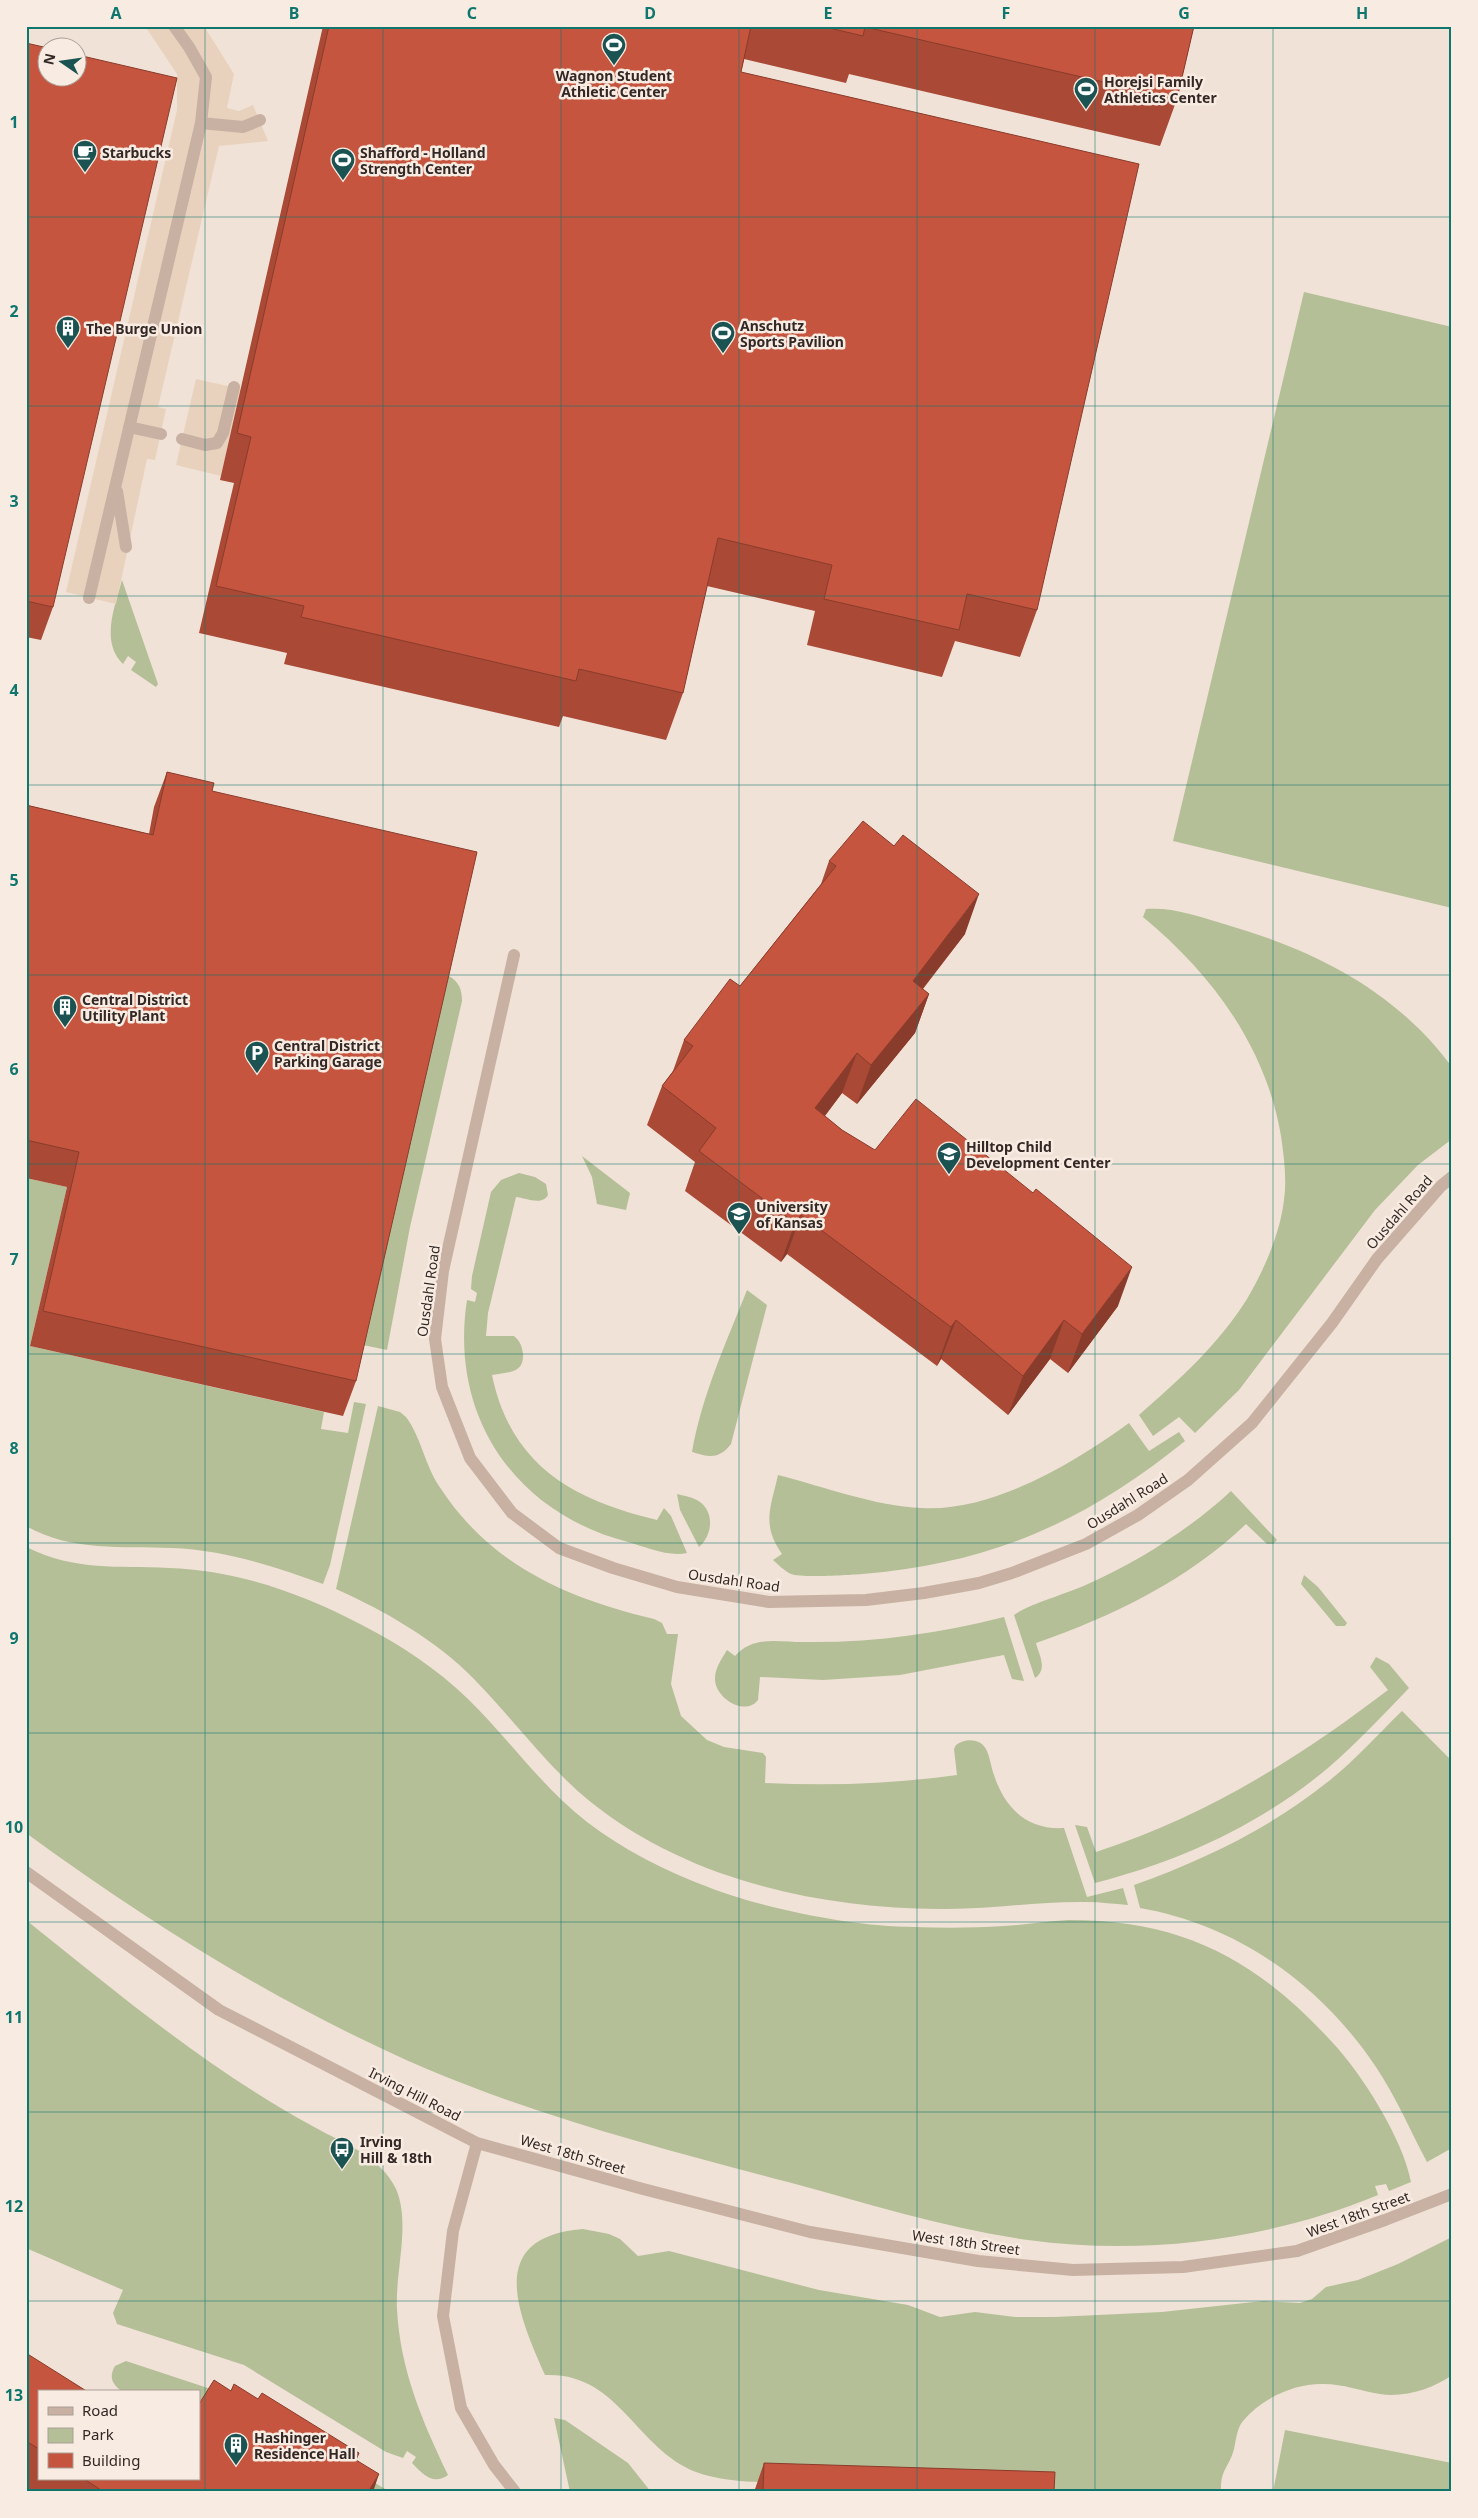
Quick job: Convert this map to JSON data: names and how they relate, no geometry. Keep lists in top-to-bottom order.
{
  "streets": {
    "street": ["Ousdahl Road", "Irving Hill Road", "West 18th Street"]
  },
  "crossings": [
    ["Irving Hill Road", "West 18th Street"]
  ],
  "places": {
    "sports": [
      "Wagnon Student Athletic Center",
      "Horejsi Family Athletics Center",
      "Shafford - Holland Strength Center",
      "Anschutz Sports Pavilion"
    ],
    "cafe": ["Starbucks"],
    "building": ["The Burge Union", "Central District Utility Plant", "Hashinger Residence Hall"],
    "parking": ["Central District Parking Garage"],
    "school or university": ["Hilltop Child Development Center", "University of Kansas"],
    "bus stop": ["Irving Hill & 18th"]
  },
  "legend": ["Road", "Park", "Building"],
  "north": "left",
  "grid": {
    "columns": [
      "A",
      "B",
      "C",
      "D",
      "E",
      "F",
      "G",
      "H"
    ],
    "rows": [
      "1",
      "2",
      "3",
      "4",
      "5",
      "6",
      "7",
      "8",
      "9",
      "10",
      "11",
      "12",
      "13"
    ]
  }
}
